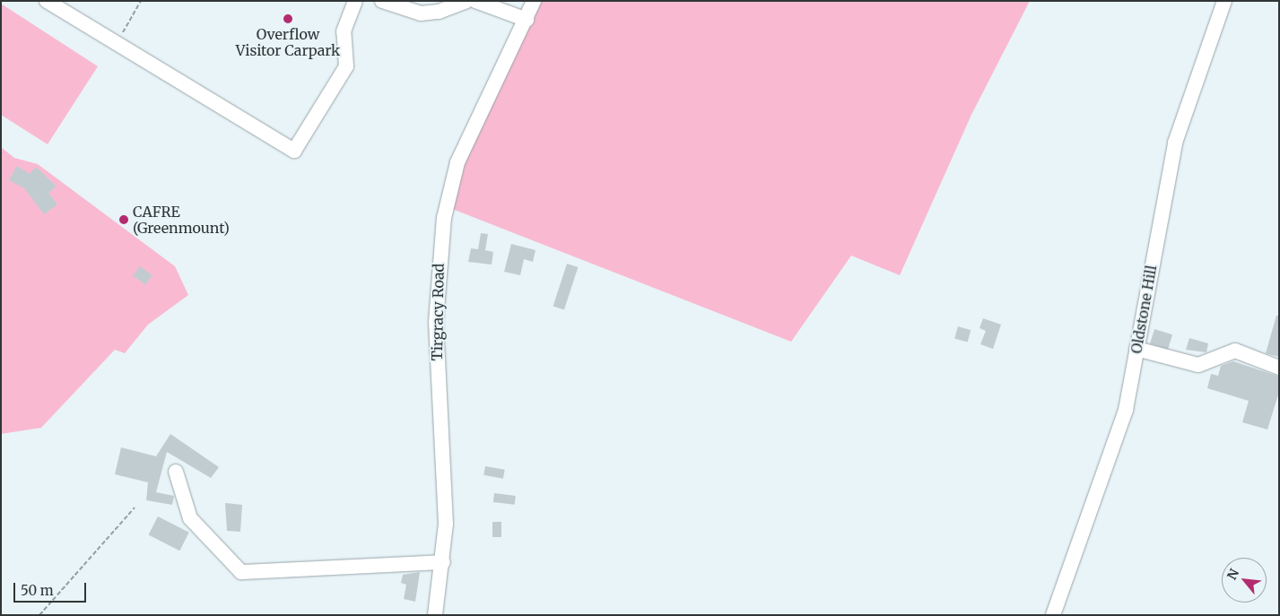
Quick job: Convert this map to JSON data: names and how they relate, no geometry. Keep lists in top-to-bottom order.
{
  "streets": {
    "street": ["Oldstone Hill", "Tirgracy Road"]
  },
  "places": ["Overflow Visitor Carpark", "CAFRE (Greenmount)"],
  "scale_bar": "50 m",
  "north": "top left"
}
